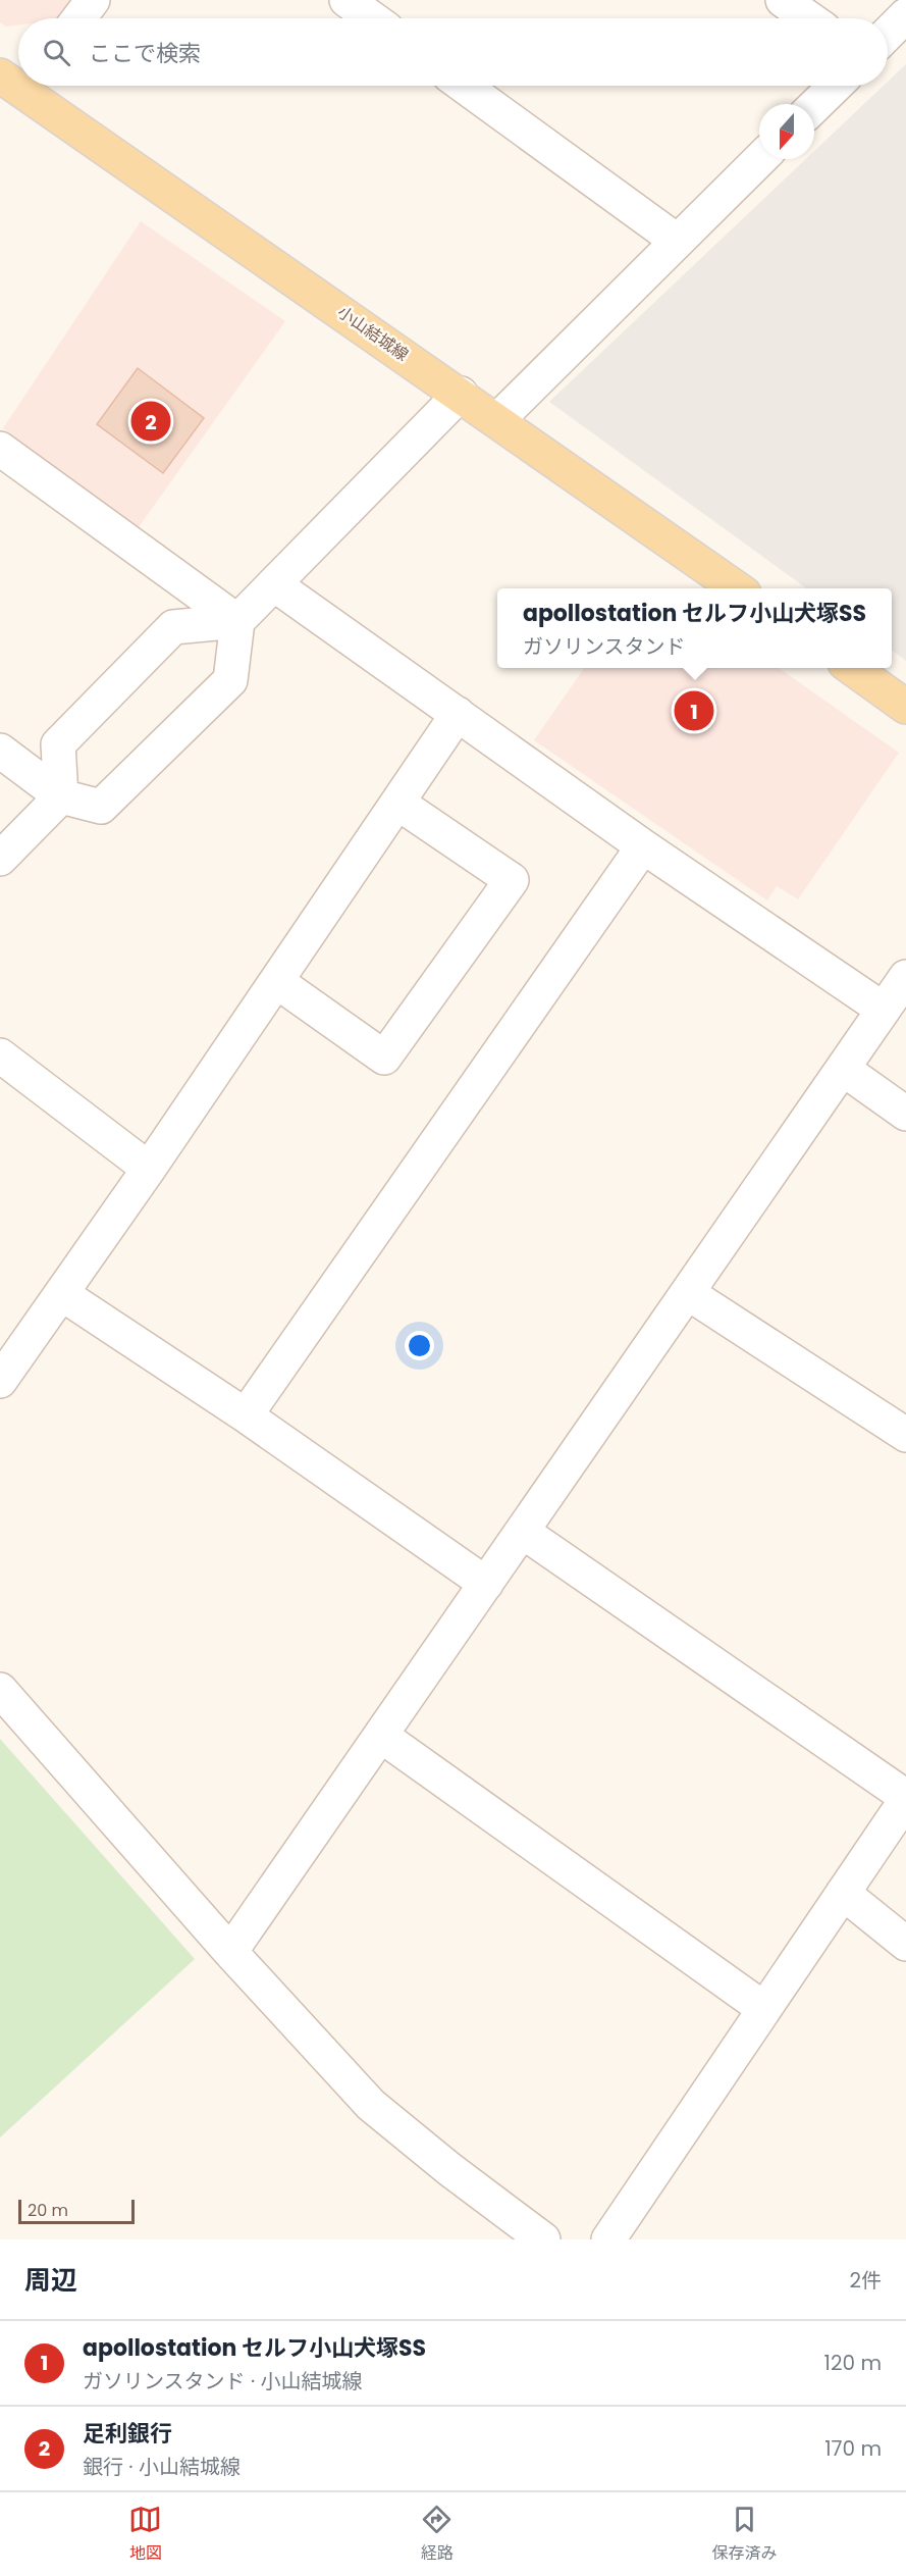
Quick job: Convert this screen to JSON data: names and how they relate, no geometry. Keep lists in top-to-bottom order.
{
  "streets": {
    "main road": ["小山結城線"]
  },
  "scale_bar": "20 m",
  "north": "bottom",
  "page": {
    "search": "ここで検索",
    "pins": ["2", "1"],
    "popup": ["apollostation セルフ小山犬塚SS", "ガソリンスタンド"],
    "scale": "20 m",
    "heading": ["周辺", "2件"],
    "list": [
      {
        "mark": "1",
        "name": "apollostation セルフ小山犬塚SS",
        "note": "ガソリンスタンド · 小山結城線",
        "value": "120 m"
      },
      {
        "mark": "2",
        "name": "足利銀行",
        "note": "銀行 · 小山結城線",
        "value": "170 m"
      }
    ],
    "nav": ["地図", "経路", "保存済み"]
  }
}
